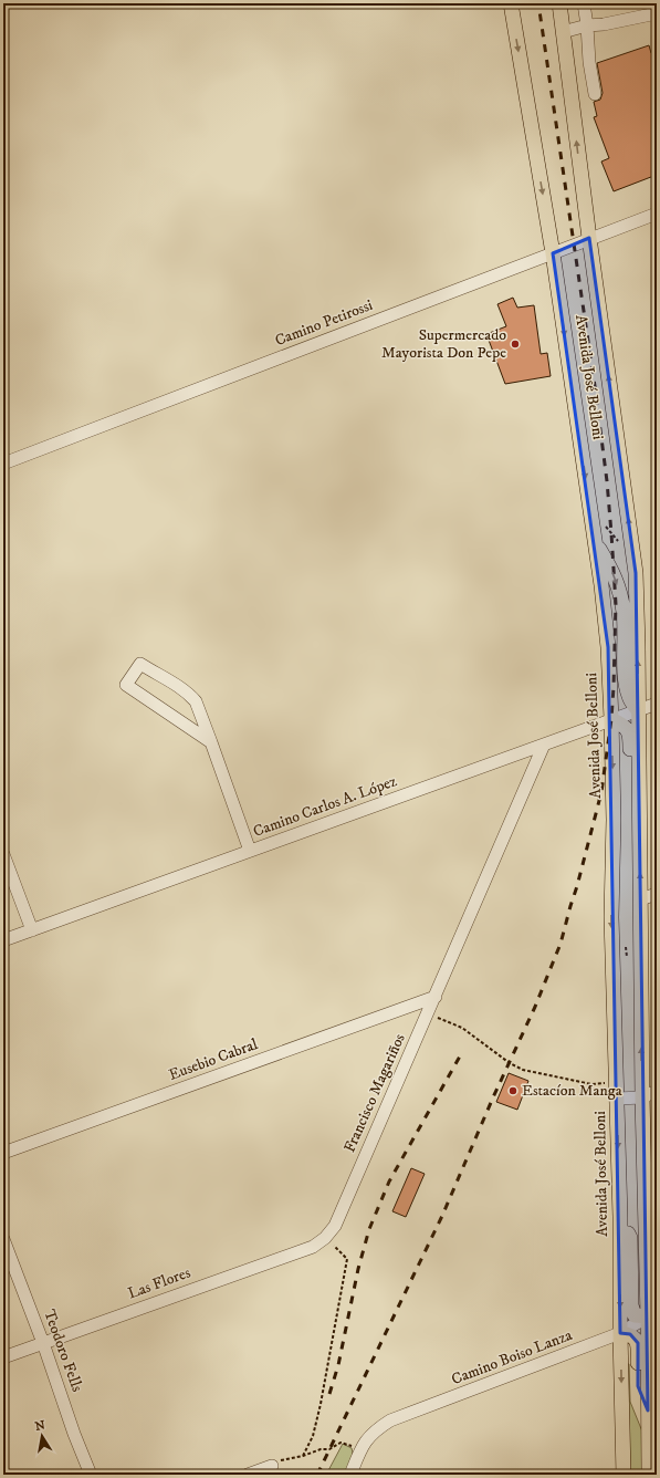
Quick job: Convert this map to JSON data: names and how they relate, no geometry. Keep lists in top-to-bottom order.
{
  "streets": {
    "main road": ["Avenida José Belloni"],
    "street": [
      "Camino Petirossi",
      "Camino Carlos A. López",
      "Eusebio Cabral",
      "Francisco Magariños",
      "Las Flores",
      "Teodoro Fells",
      "Camino Boiso Lanza"
    ]
  },
  "crossings": [
    ["Camino Petirossi", "Avenida José Belloni"],
    ["Avenida José Belloni", "Camino Carlos A. López"],
    ["Avenida José Belloni", "Camino Boiso Lanza"],
    ["Camino Carlos A. López", "Francisco Magariños"],
    ["Eusebio Cabral", "Francisco Magariños"],
    ["Francisco Magariños", "Las Flores"],
    ["Las Flores", "Teodoro Fells"]
  ],
  "places": ["Supermercado Mayorista Don Pepe", "Estacíon Manga"],
  "north": "top"
}
